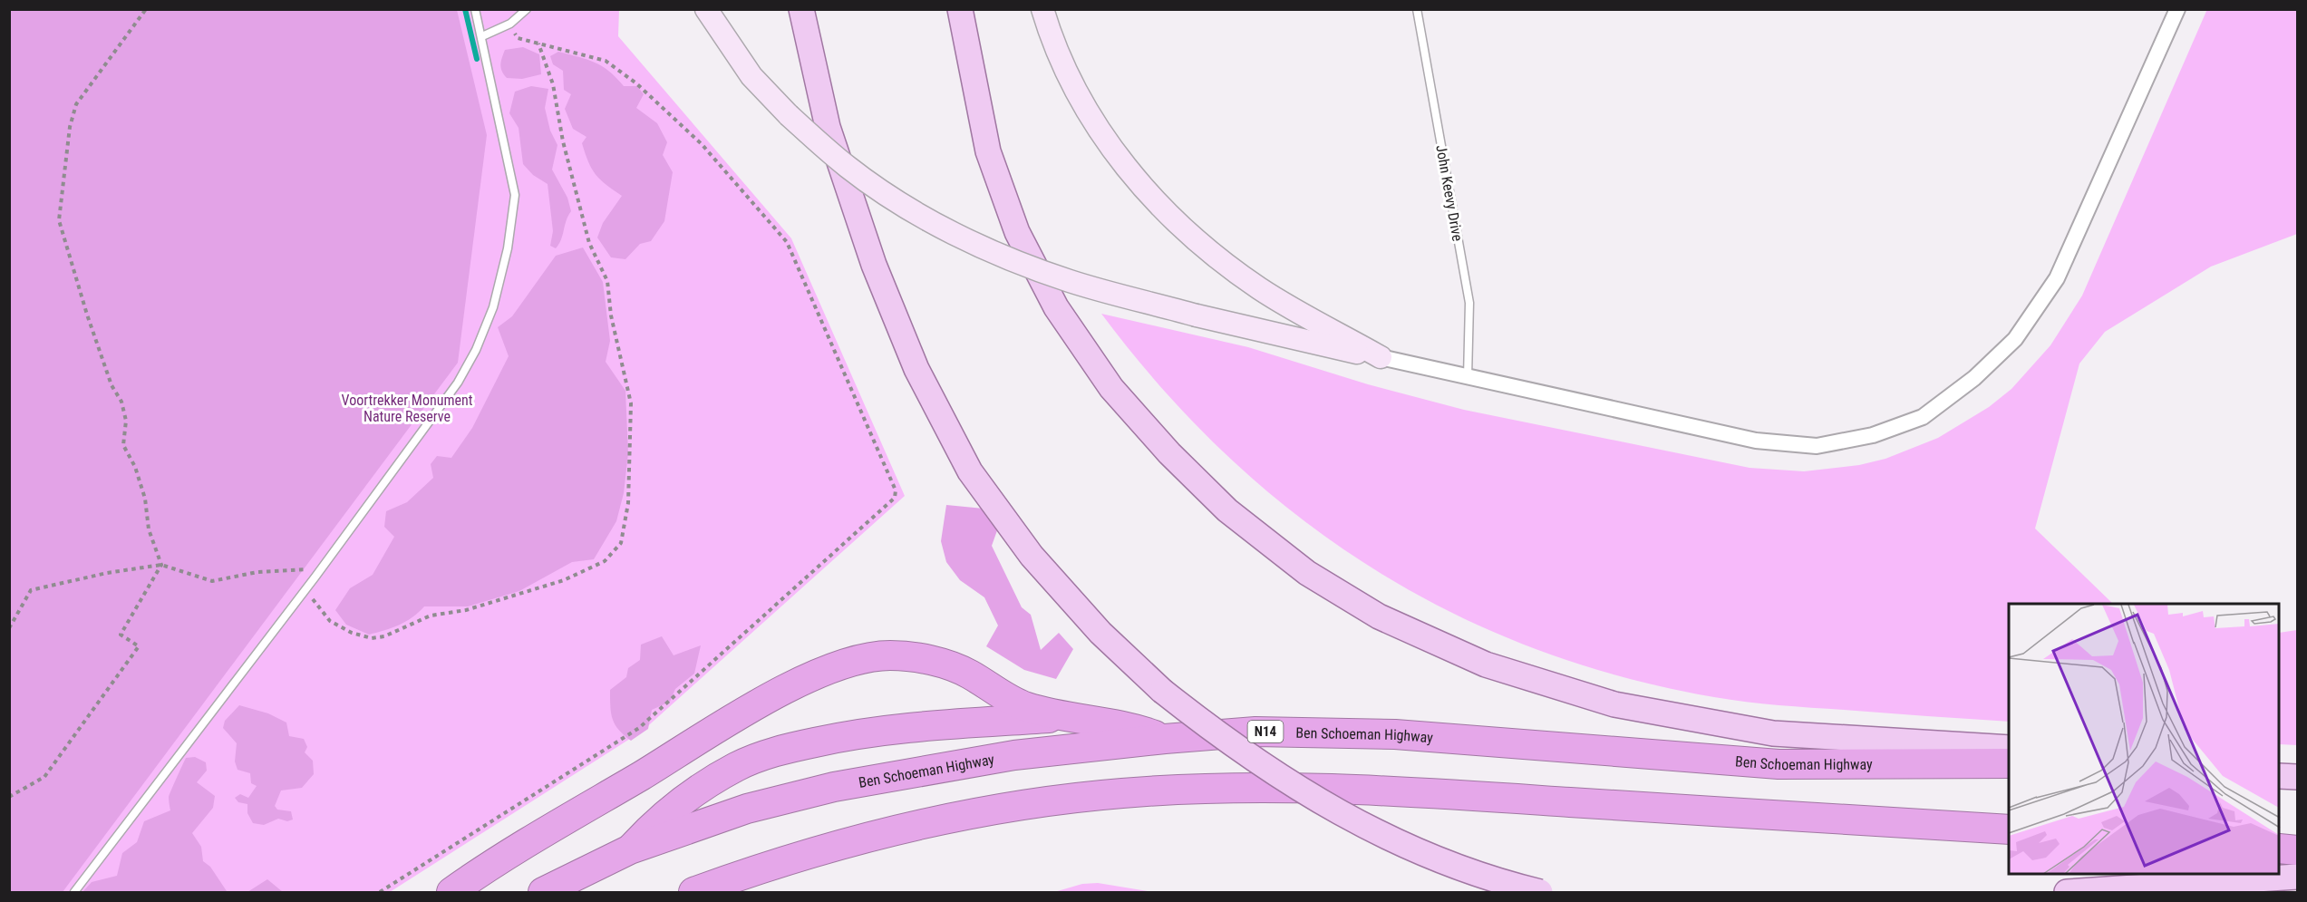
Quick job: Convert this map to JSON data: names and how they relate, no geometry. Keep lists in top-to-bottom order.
{
  "streets": {
    "highway": ["N14", "Ben Schoeman Highway"],
    "lane": ["John Keevy Drive"]
  },
  "parks": ["Voortrekker Monument Nature Reserve"]
}
